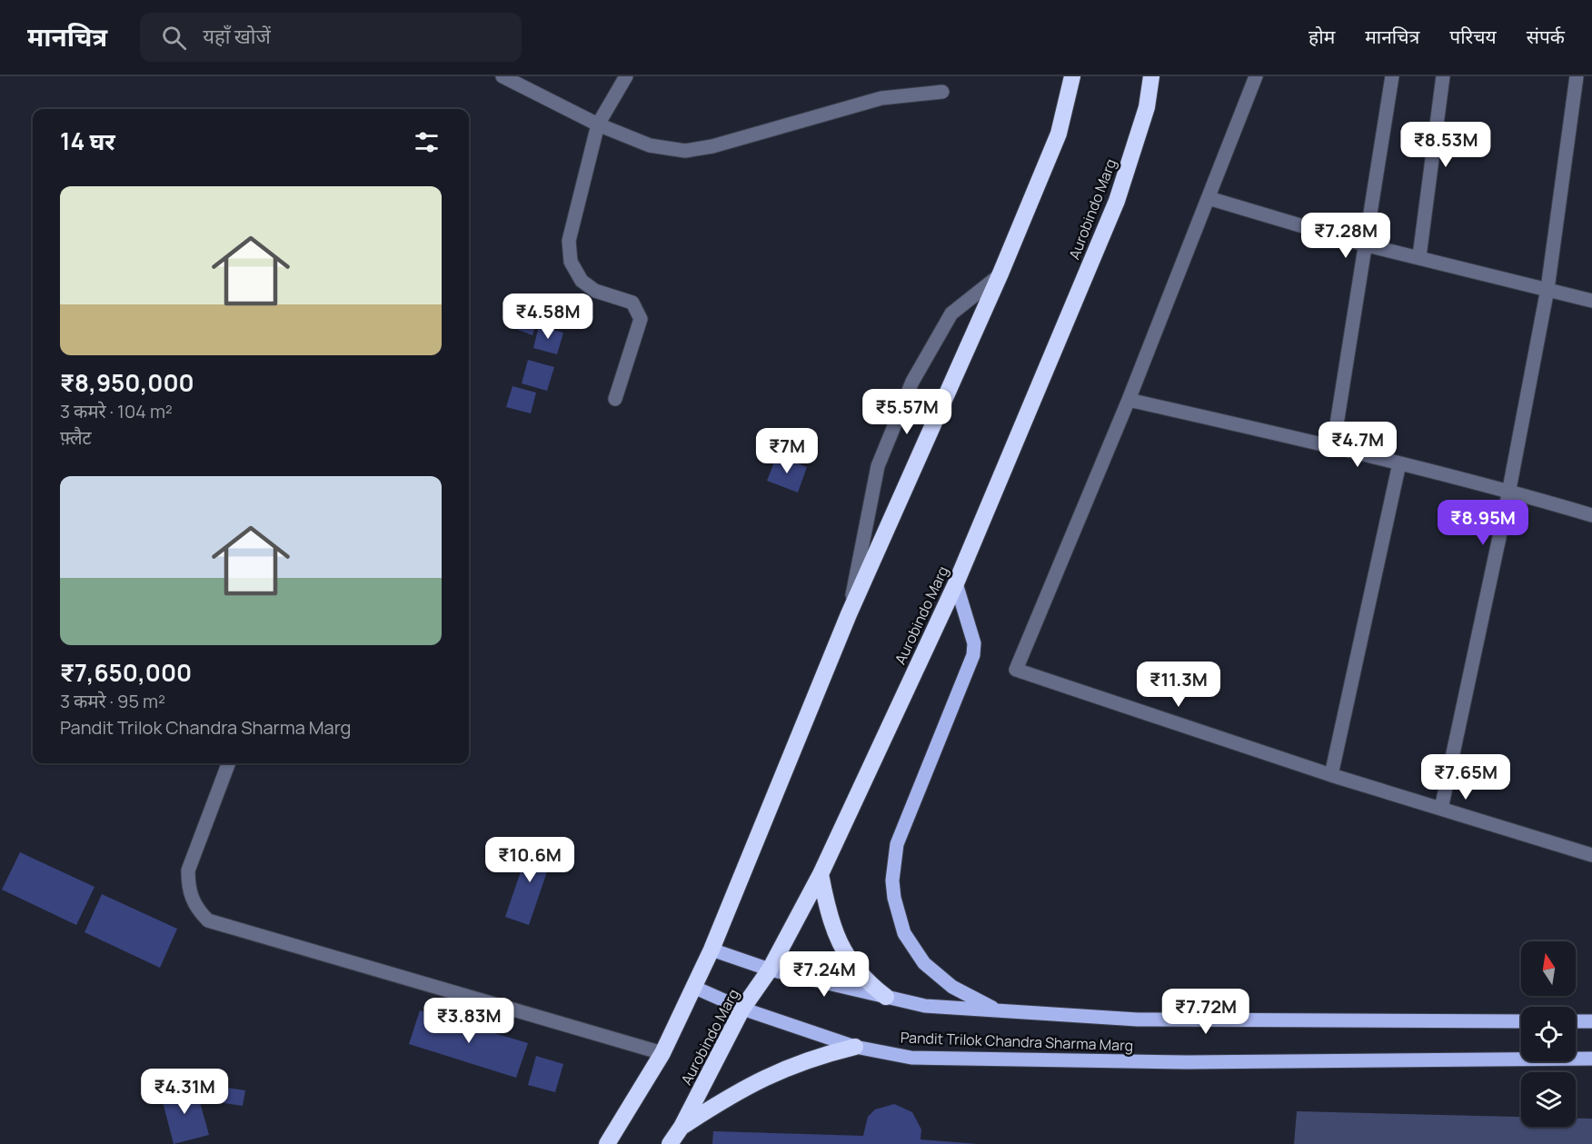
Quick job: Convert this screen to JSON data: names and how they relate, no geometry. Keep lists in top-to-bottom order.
{
  "streets": {
    "highway": ["Aurobindo Marg"],
    "main road": ["Pandit Trilok Chandra Sharma Marg"]
  },
  "crossings": [
    ["Aurobindo Marg", "Pandit Trilok Chandra Sharma Marg"]
  ],
  "north": "top",
  "page": {
    "header": "मानचित्र",
    "search": "यहाँ खोजें",
    "nav": [
      "होम",
      "मानचित्र",
      "परिचय",
      "संपर्क"
    ],
    "heading": "14 घर",
    "price": [
      "₹8.53M",
      "₹7.28M",
      "₹4.58M",
      "₹5.57M",
      "₹4.7M",
      "₹7M",
      "₹8.95M",
      "₹11.3M",
      "₹7.65M",
      "₹10.6M",
      "₹7.24M",
      "₹7.72M",
      "₹3.83M",
      "₹4.31M"
    ],
    "list": [
      {
        "name": "₹8,950,000",
        "note": "3 कमरे · 104 m² · फ़्लैट"
      },
      {
        "name": "₹7,650,000",
        "note": "3 कमरे · 95 m² · Pandit Trilok Chandra Sharma Marg"
      }
    ]
  }
}
